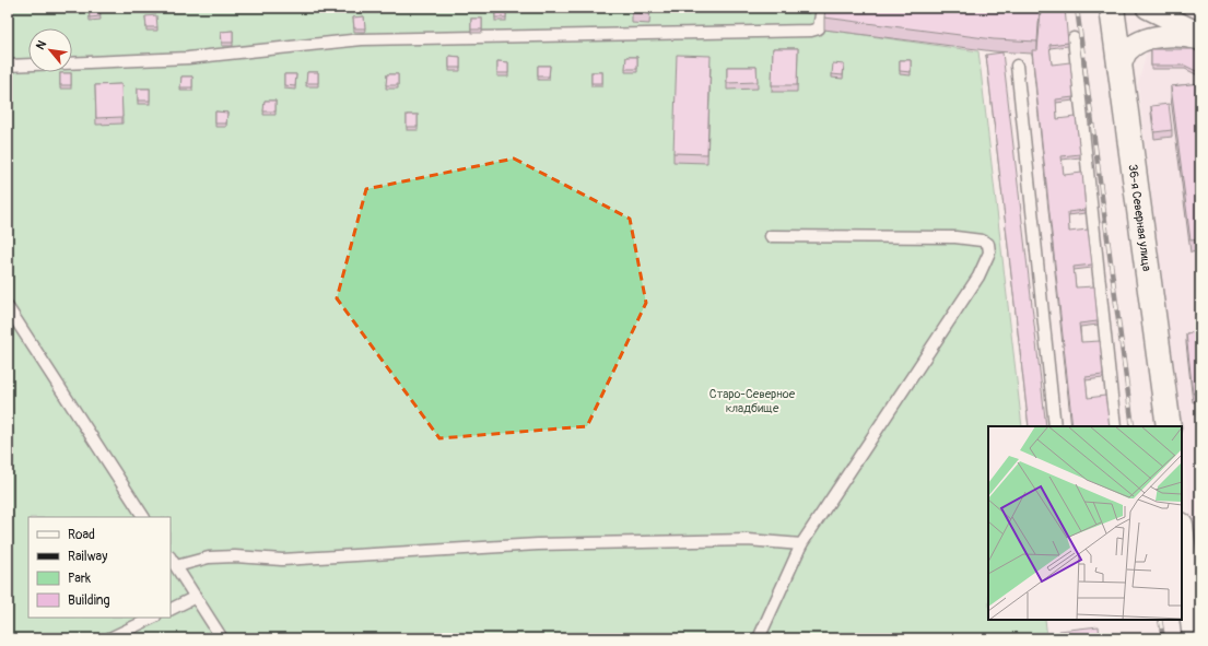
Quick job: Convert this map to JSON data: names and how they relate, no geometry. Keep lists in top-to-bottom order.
{
  "streets": {
    "main road": ["36-я Северная улица"]
  },
  "parks": ["Старо-Северное кладбище"],
  "legend": [
    "Road",
    "Railway",
    "Park",
    "Building"
  ],
  "north": "top left"
}
